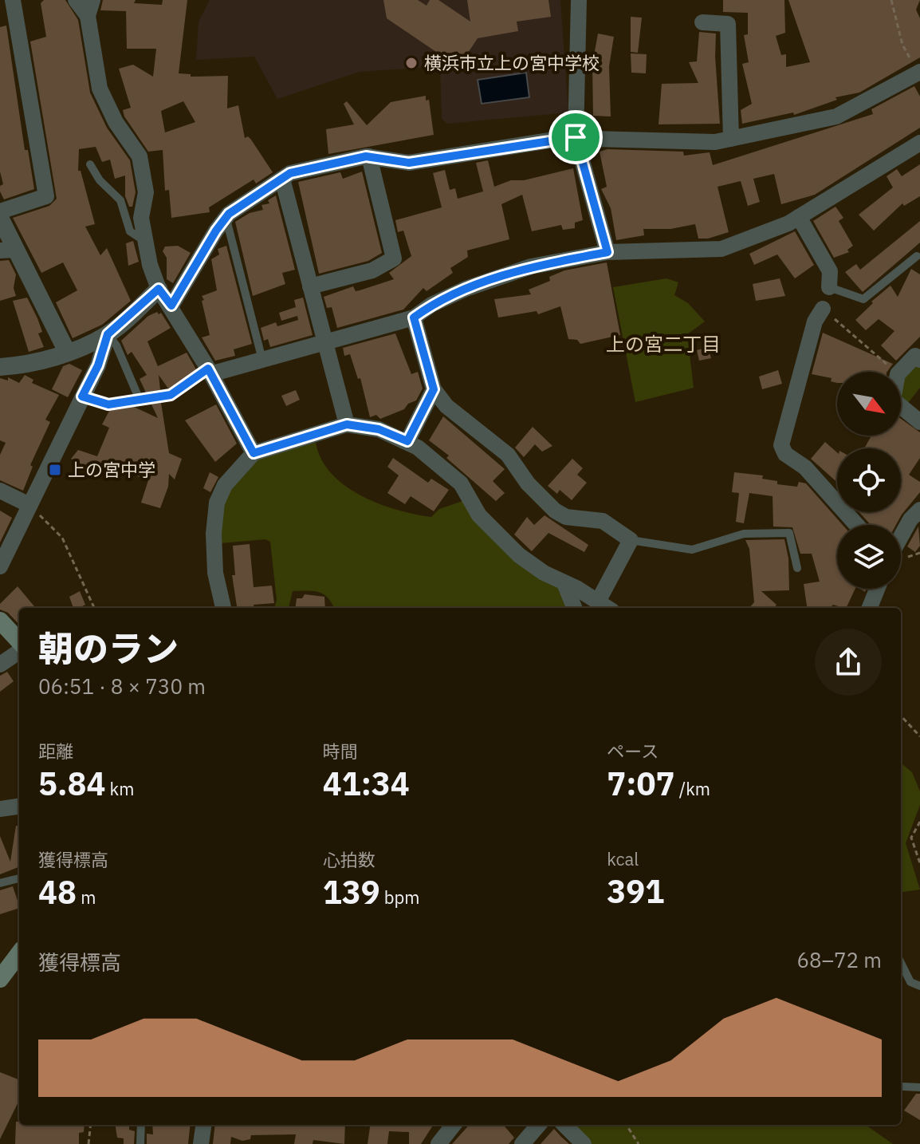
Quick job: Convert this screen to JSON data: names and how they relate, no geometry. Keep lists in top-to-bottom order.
{
  "districts": ["上の宮二丁目"],
  "places": {
    "other": ["横浜市立上の宮中学校"],
    "transit": ["上の宮中学"]
  },
  "north": "bottom right",
  "page": {
    "heading": ["朝のラン", "06:51 · 8 × 730 m"],
    "stats": [
      ["距離", "5.84 km"],
      ["時間", "41:34"],
      ["ペース", "7:07 /km"],
      ["獲得標高", "48 m"],
      ["心拍数", "139 bpm"],
      ["kcal", "391"]
    ],
    "chart": ["獲得標高", "68–72 m"]
  }
}
